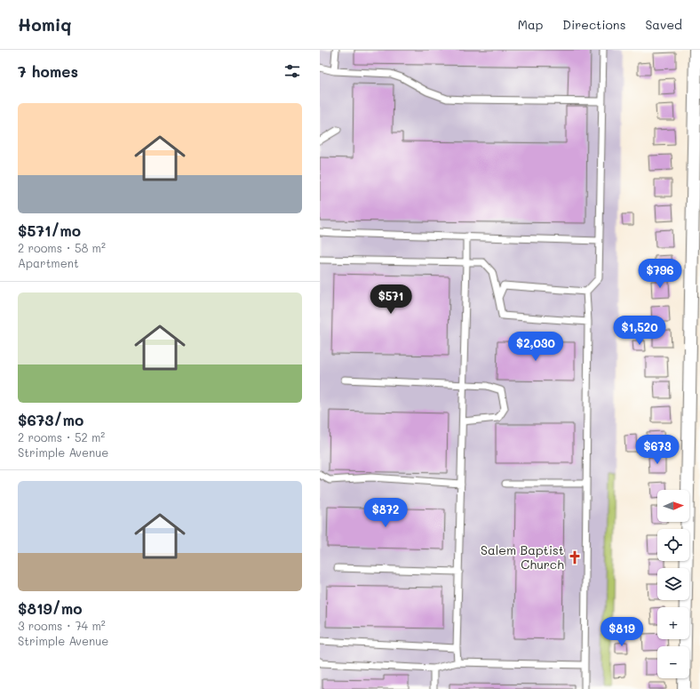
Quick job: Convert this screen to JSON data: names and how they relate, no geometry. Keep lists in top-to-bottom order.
{
  "places": {
    "church": ["Salem Baptist Church"]
  },
  "north": "right",
  "page": {
    "header": "Homiq",
    "nav": ["Map", "Directions", "Saved"],
    "heading": "7 homes",
    "list": [
      {
        "name": "$571/mo",
        "note": "2 rooms · 58 m² · Apartment"
      },
      {
        "name": "$673/mo",
        "note": "2 rooms · 52 m² · Strimple Avenue"
      },
      {
        "name": "$819/mo",
        "note": "3 rooms · 74 m² · Strimple Avenue"
      }
    ],
    "price": [
      "$796",
      "$571",
      "$1,520",
      "$2,030",
      "$673",
      "$872",
      "$819"
    ],
    "map_buttons": ["+", "−"]
  }
}
